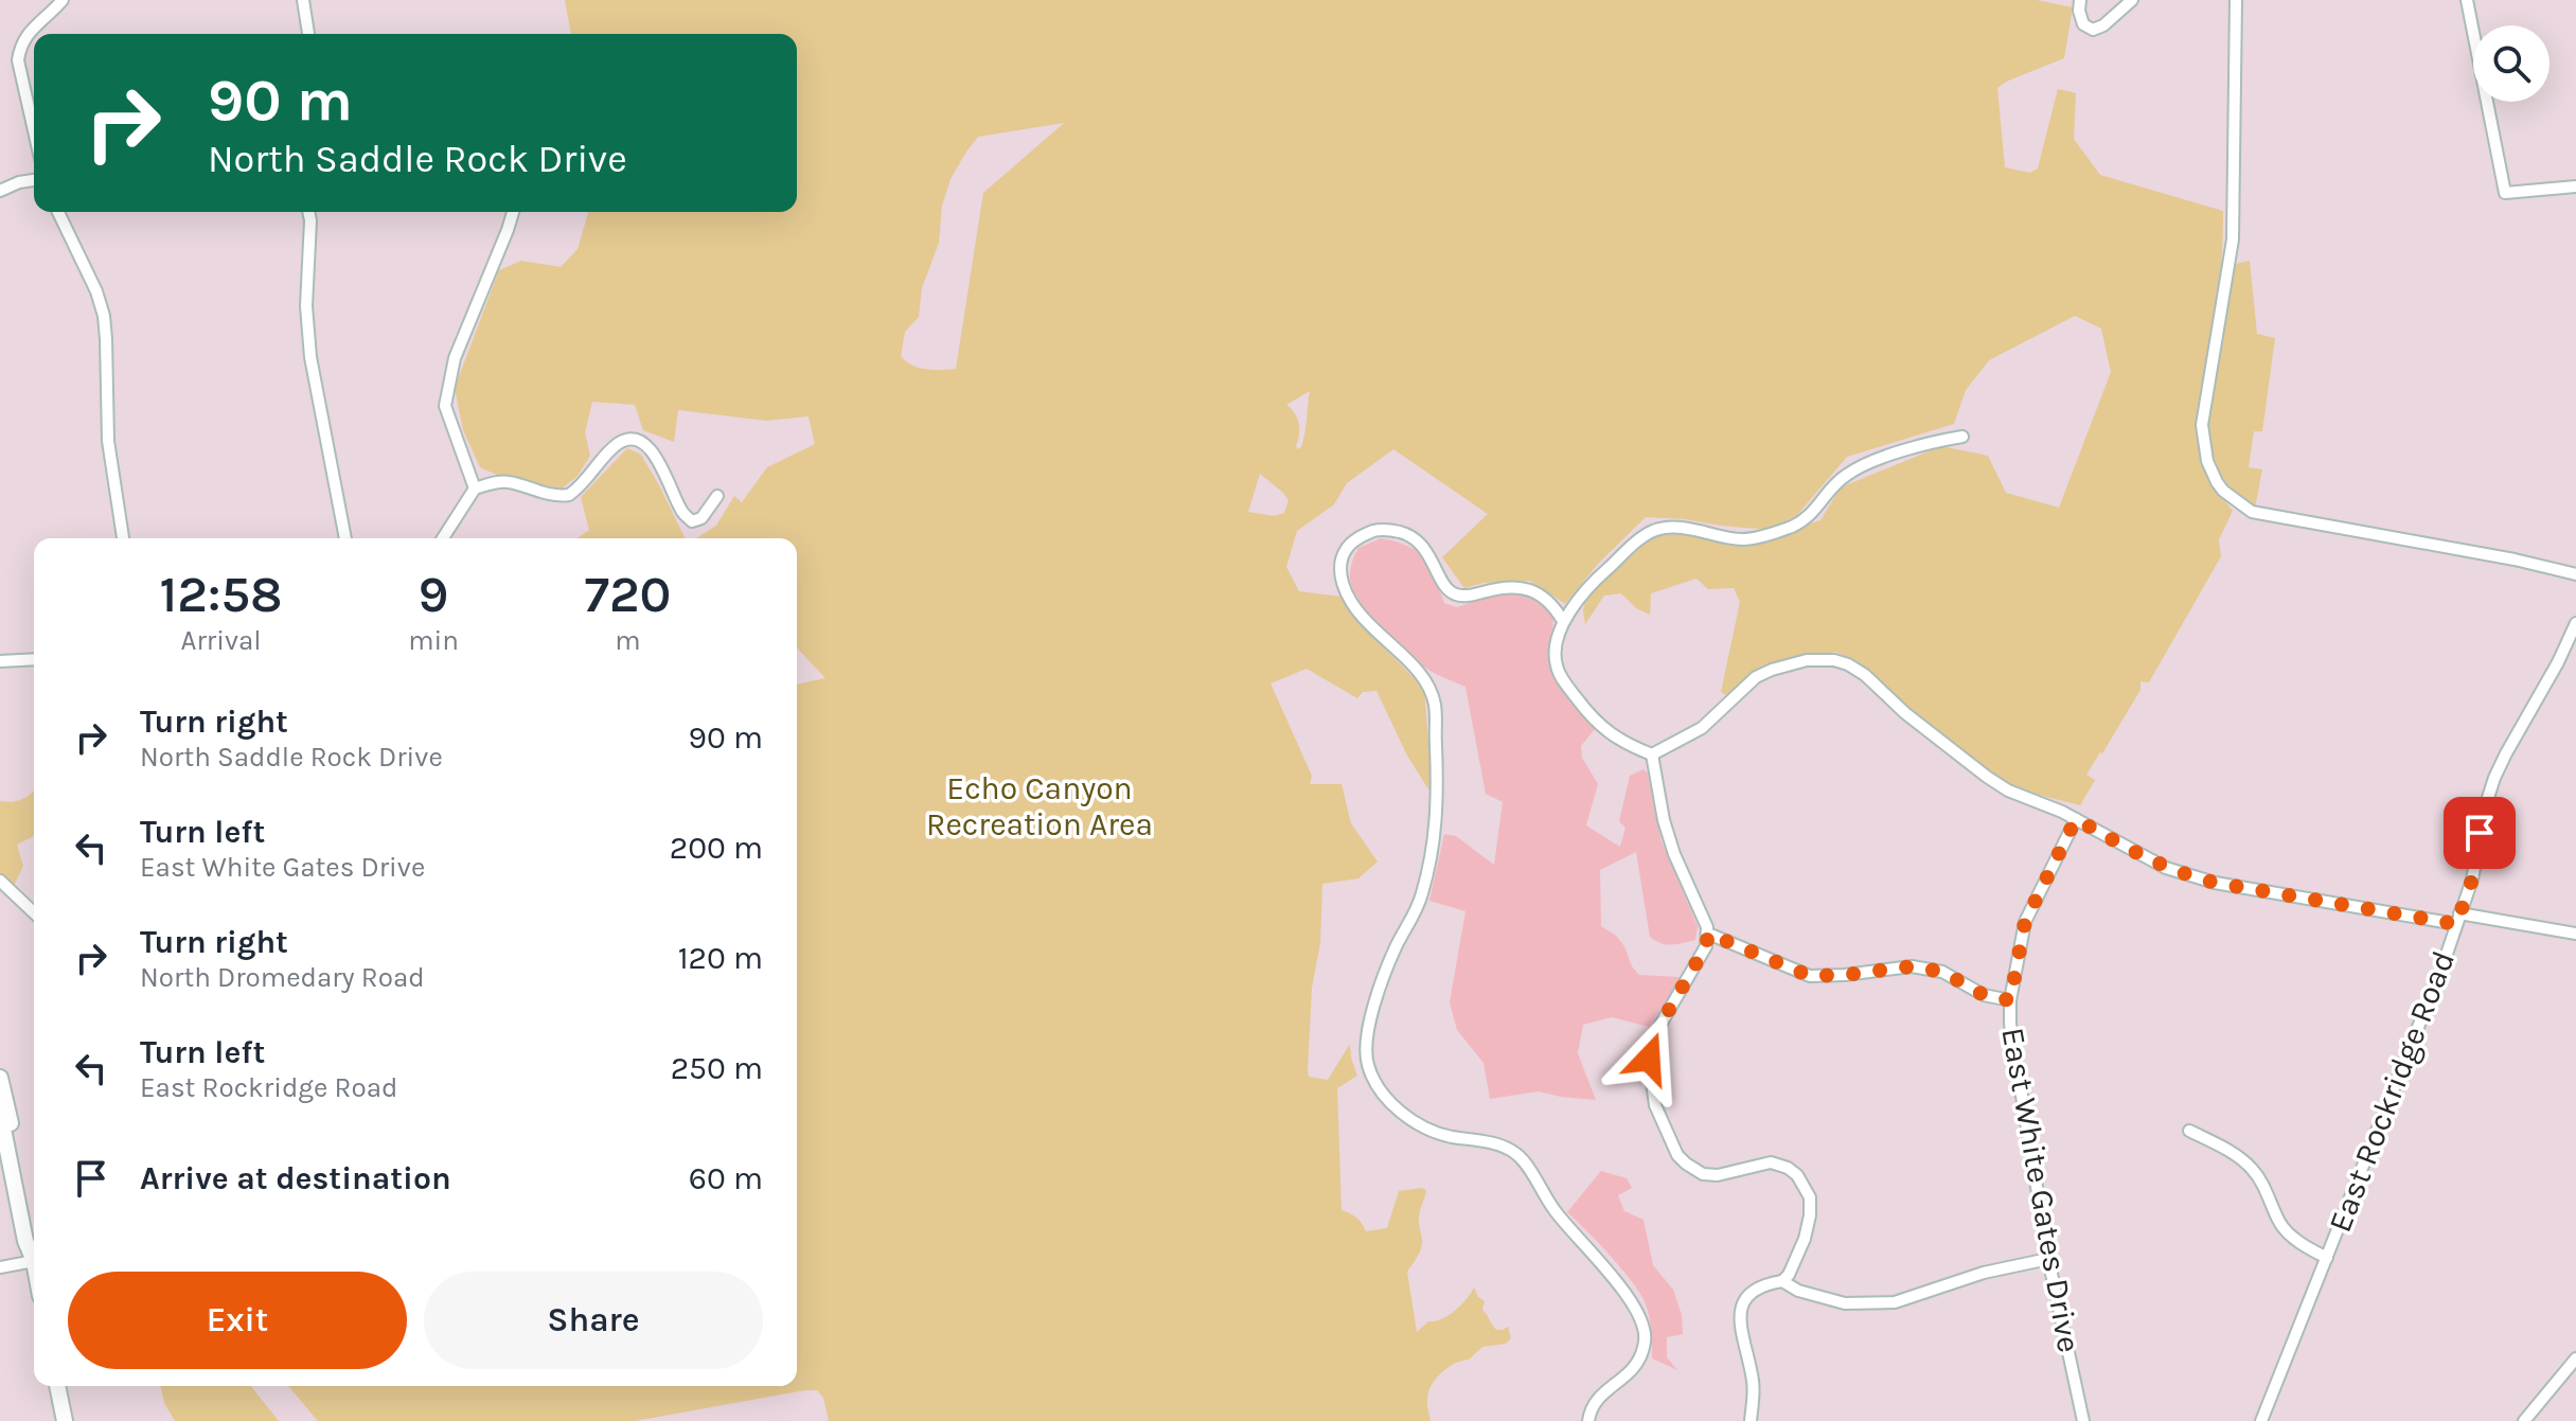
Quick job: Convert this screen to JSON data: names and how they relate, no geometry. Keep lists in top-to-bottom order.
{
  "streets": {
    "street": ["East Rockridge Road", "East White Gates Drive"]
  },
  "parks": ["Echo Canyon Recreation Area"],
  "page": {
    "turn": ["90 m", "North Saddle Rock Drive"],
    "eta": [
      "12:58",
      "Arrival",
      "9",
      "min",
      "720",
      "m"
    ],
    "list": [
      {
        "name": "Turn right",
        "note": "North Saddle Rock Drive",
        "value": "90 m"
      },
      {
        "name": "Turn left",
        "note": "East White Gates Drive",
        "value": "200 m"
      },
      {
        "name": "Turn right",
        "note": "North Dromedary Road",
        "value": "120 m"
      },
      {
        "name": "Turn left",
        "note": "East Rockridge Road",
        "value": "250 m"
      },
      {
        "name": "Arrive at destination",
        "value": "60 m"
      }
    ],
    "buttons": ["Exit", "Share"]
  }
}
